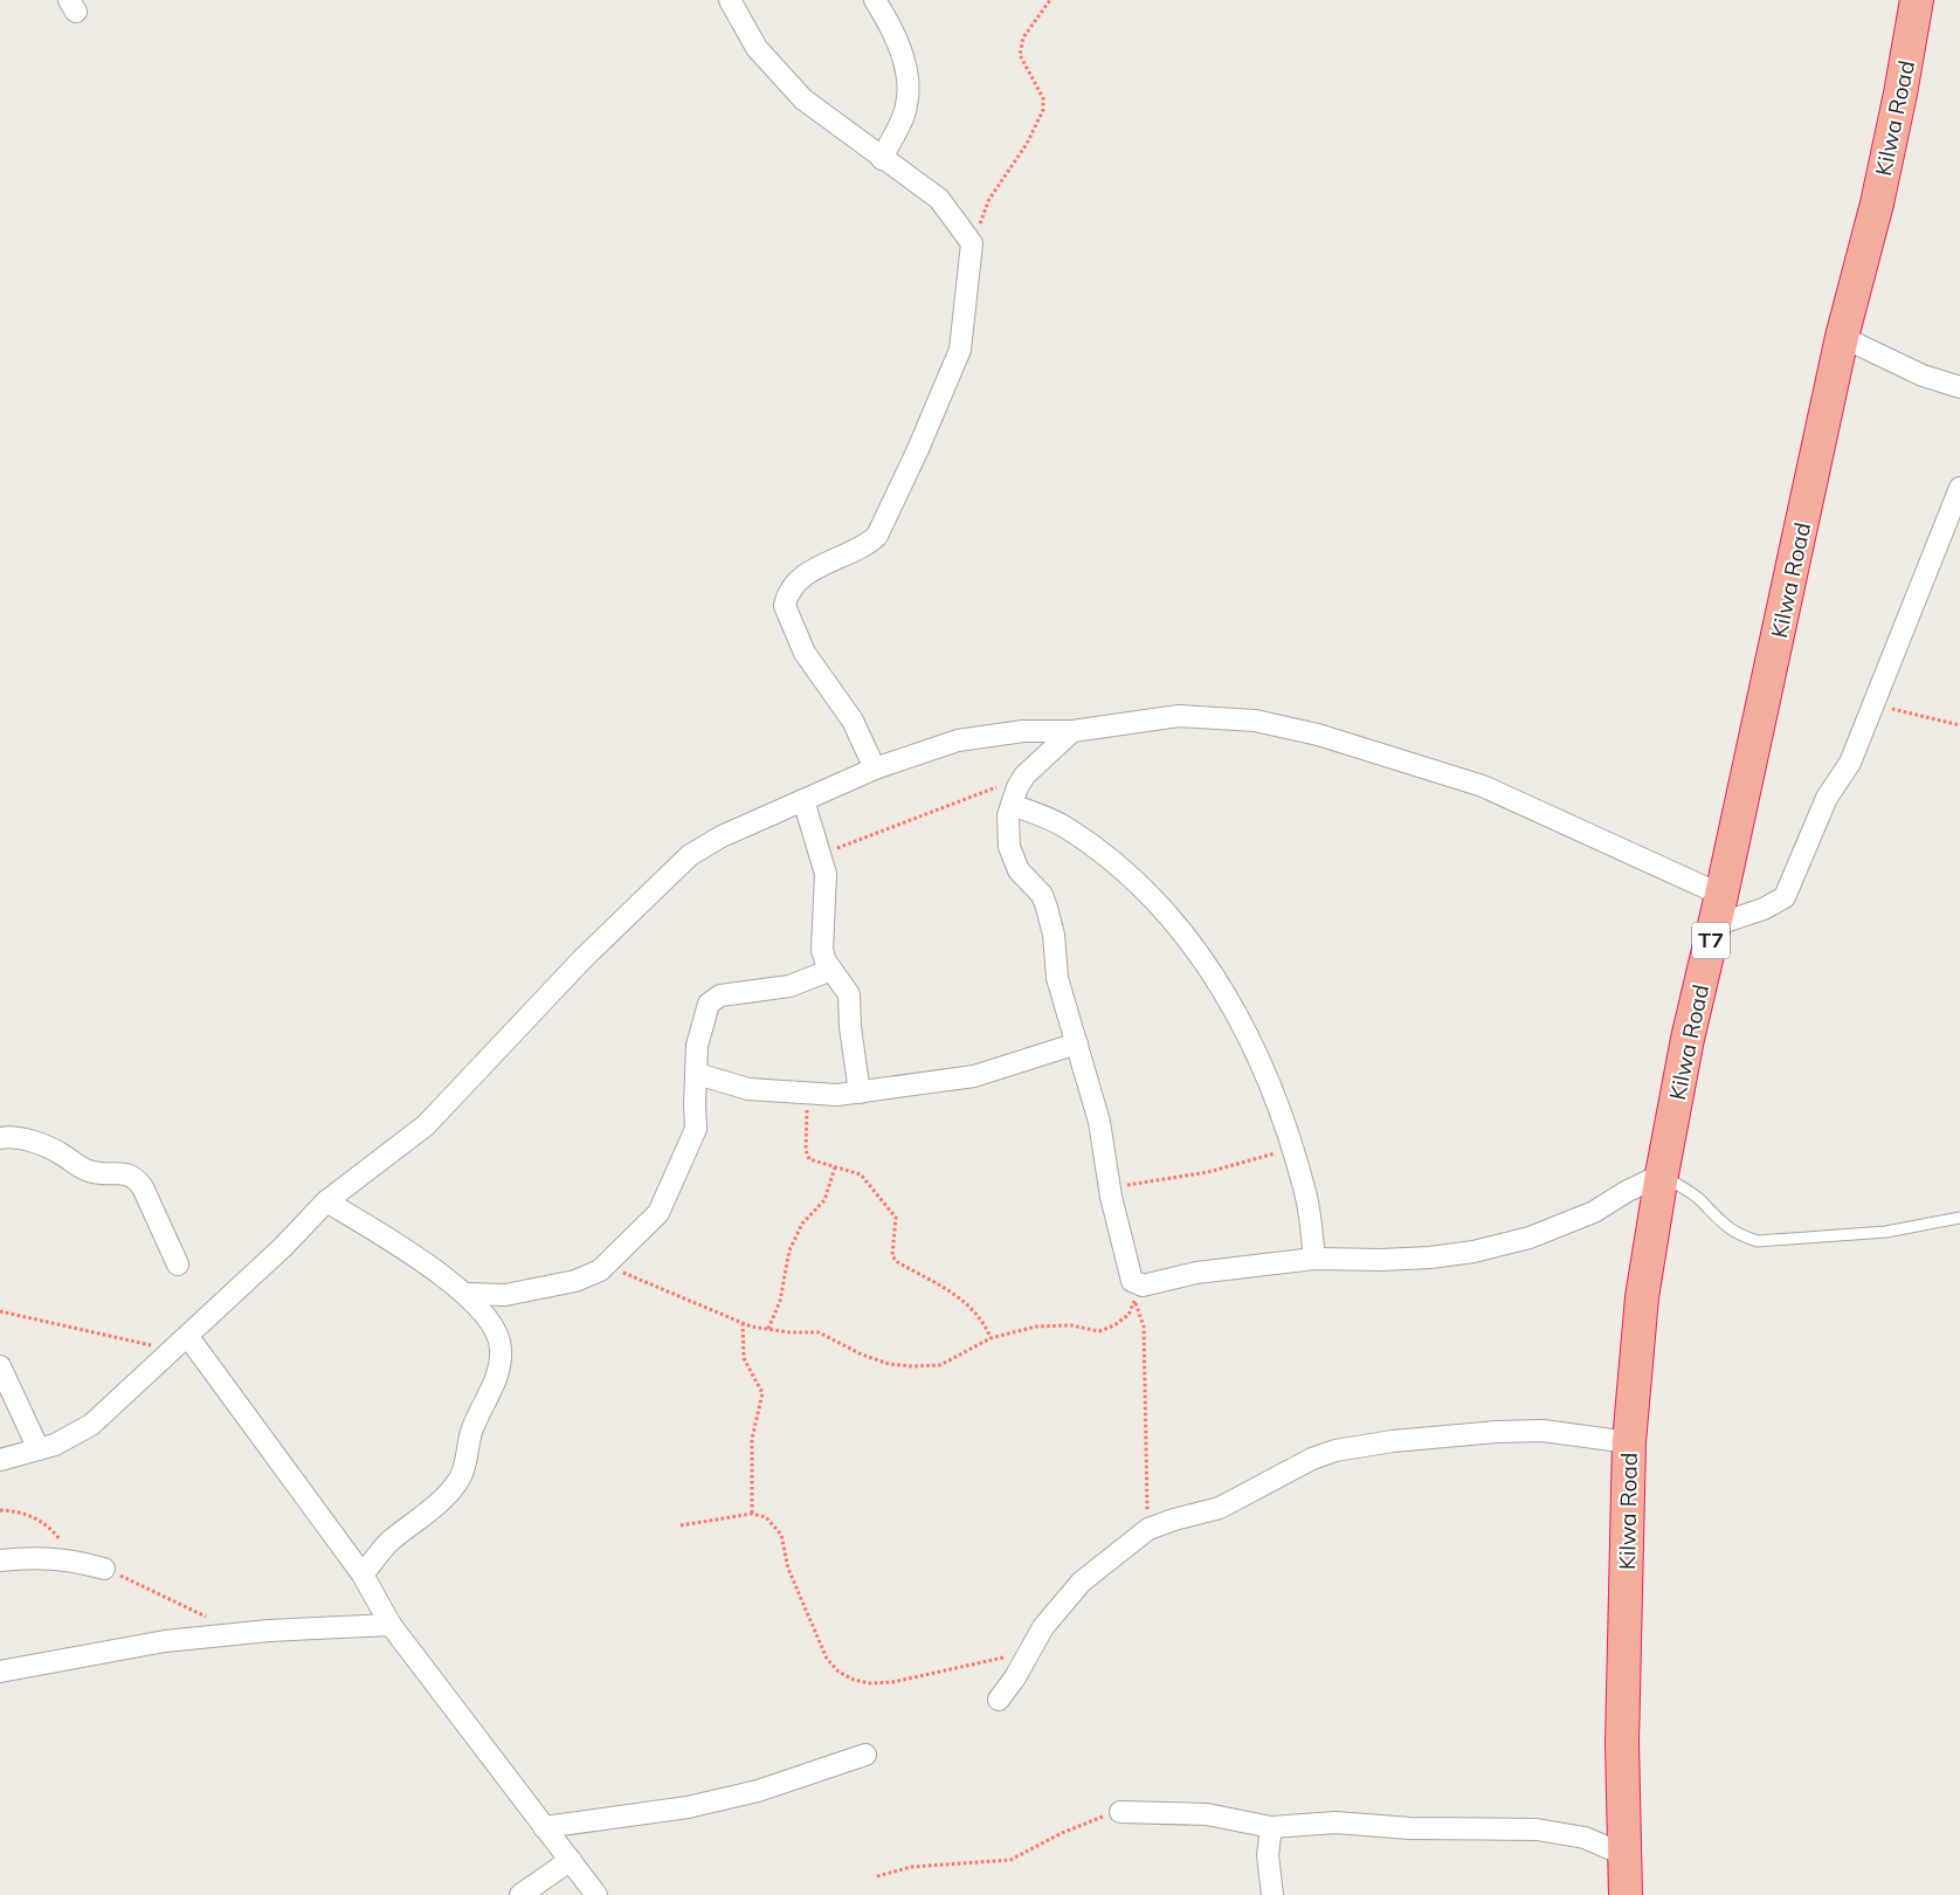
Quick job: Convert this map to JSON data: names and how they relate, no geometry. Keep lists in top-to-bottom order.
{
  "streets": {
    "highway": ["Kilwa Road", "T7"]
  }
}
